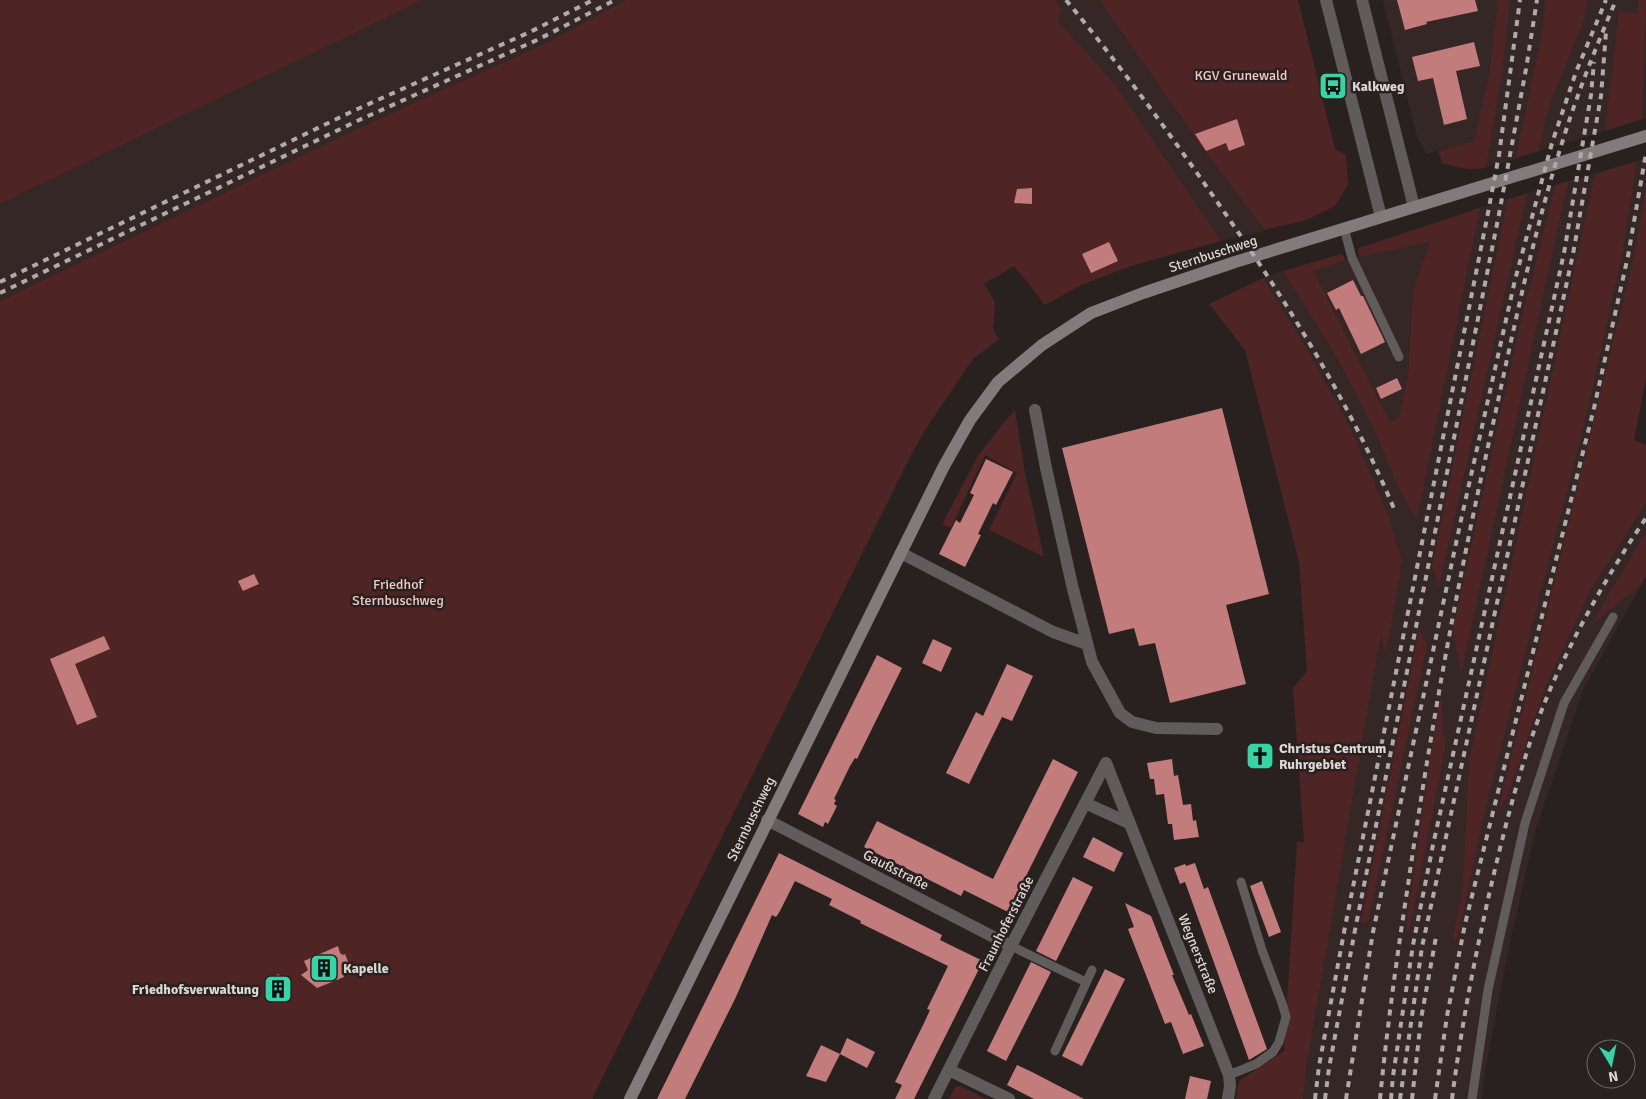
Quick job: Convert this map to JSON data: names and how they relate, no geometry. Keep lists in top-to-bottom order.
{
  "streets": {
    "main road": ["Sternbuschweg"],
    "street": ["Gaußstraße", "Fraunhoferstraße", "Wegnerstraße"]
  },
  "crossings": [
    ["Sternbuschweg", "Gaußstraße"],
    ["Gaußstraße", "Fraunhoferstraße"],
    ["Fraunhoferstraße", "Wegnerstraße"]
  ],
  "parks": ["KGV Grunewald", "Friedhof Sternbuschweg"],
  "places": {
    "bus stop": ["Kalkweg"],
    "church": ["Christus Centrum Ruhrgebiet"],
    "building": ["Kapelle", "Friedhofsverwaltung"]
  },
  "north": "bottom"
}
